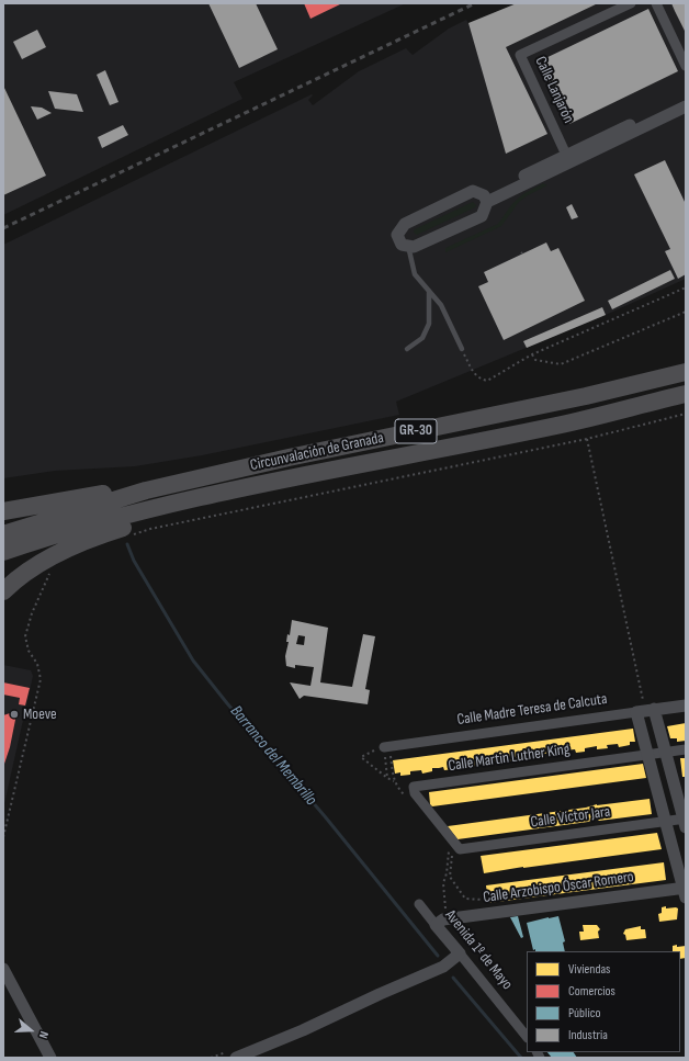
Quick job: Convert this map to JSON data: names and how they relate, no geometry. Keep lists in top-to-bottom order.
{
  "streets": {
    "highway": ["GR-30", "Circunvalación de Granada"],
    "street": [
      "Calle Lanjarón",
      "Calle Madre Teresa de Calcuta",
      "Calle Martin Luther King",
      "Calle Víctor Jara",
      "Calle Arzobispo Óscar Romero",
      "Avenida 1º de Mayo"
    ]
  },
  "crossings": [
    ["Calle Martin Luther King", "Calle Víctor Jara"],
    ["Calle Arzobispo Óscar Romero", "Avenida 1º de Mayo"]
  ],
  "water": ["Barranco del Membrillo"],
  "places": ["Moeve"],
  "legend": [
    "Viviendas",
    "Comercios",
    "Público",
    "Industria"
  ],
  "north": "right"
}
